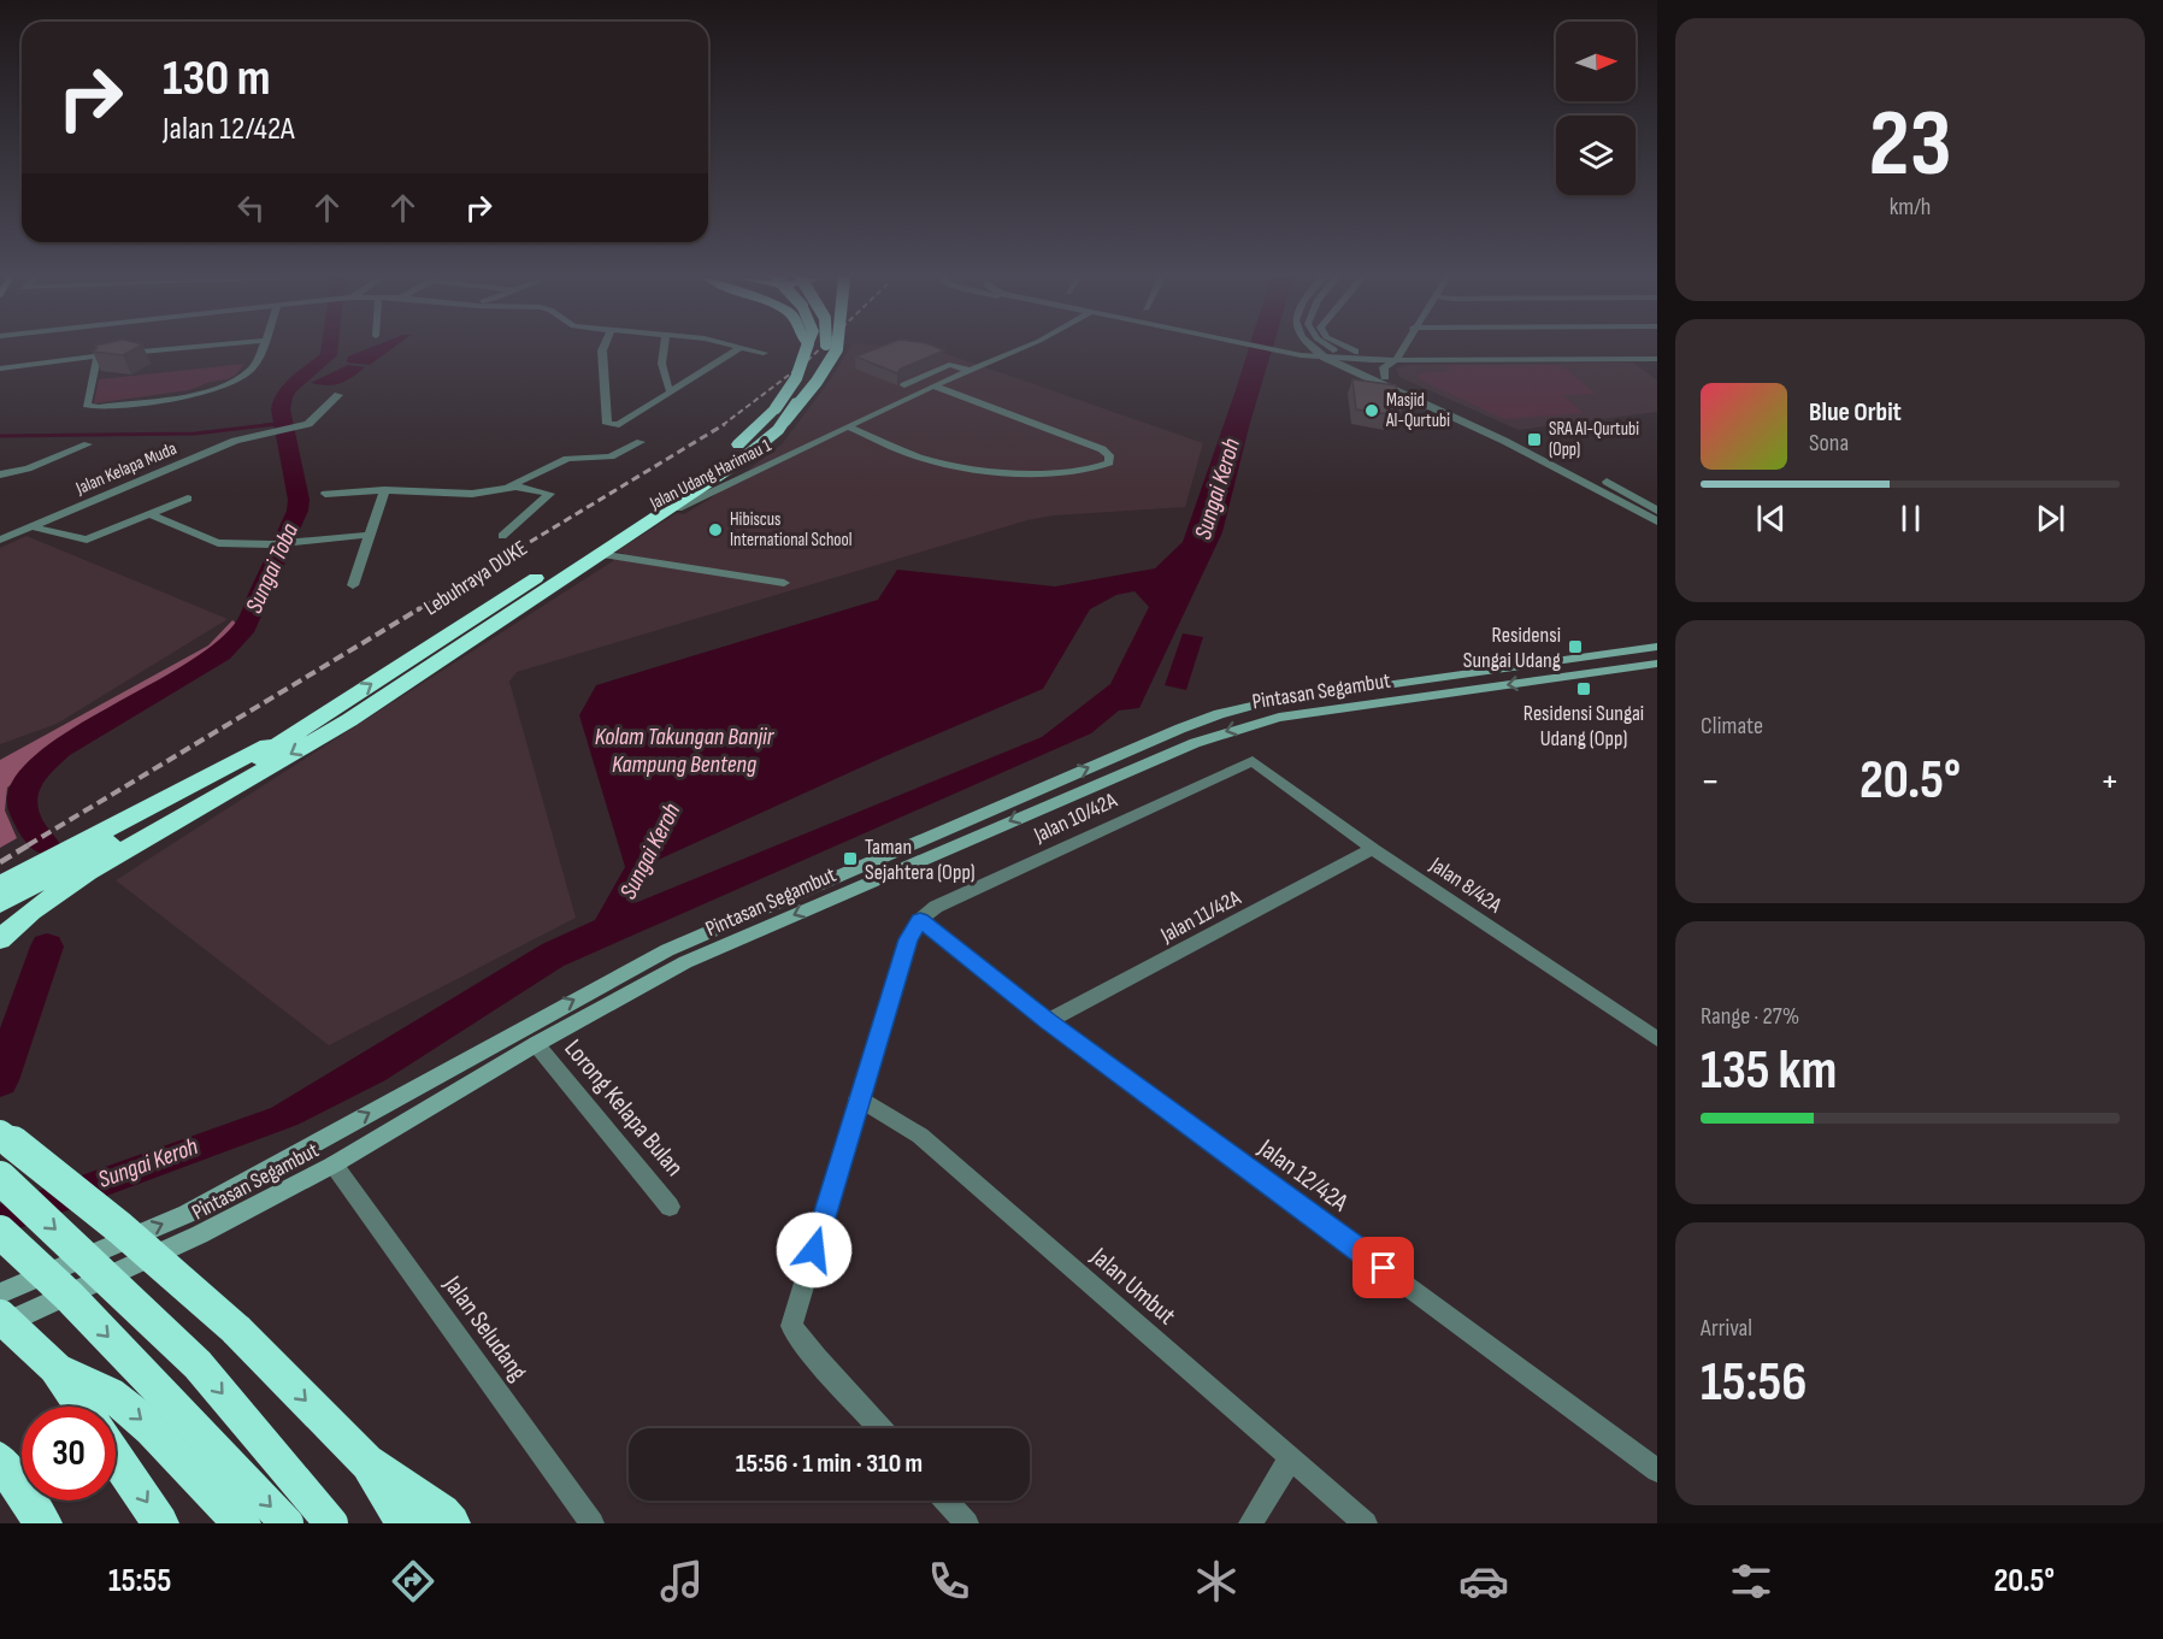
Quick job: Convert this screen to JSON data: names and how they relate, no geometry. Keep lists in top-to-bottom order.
{
  "streets": {
    "highway": ["Lebuhraya DUKE"],
    "main road": ["Pintasan Segambut"],
    "street": [
      "Jalan Kelapa Muda",
      "Jalan Udang Harimau 1",
      "Jalan 10/42A",
      "Jalan 8/42A",
      "Jalan 11/42A",
      "Lorong Kelapa Bulan",
      "Jalan 12/42A",
      "Jalan Umbut",
      "Jalan Seludang"
    ]
  },
  "crossings": [
    ["Pintasan Segambut", "Lorong Kelapa Bulan"],
    ["Pintasan Segambut", "Jalan Seludang"],
    ["Jalan 10/42A", "Jalan 8/42A"],
    ["Jalan 10/42A", "Jalan 12/42A"],
    ["Jalan 8/42A", "Jalan 11/42A"],
    ["Jalan 11/42A", "Jalan 12/42A"]
  ],
  "water": ["Sungai Keroh", "Sungai Toba", "Kolam Takungan Banjir Kampung Benteng"],
  "places": {
    "other": ["Masjid Al-Qurtubi", "Hibiscus International School"],
    "transit": [
      "SRA Al-Qurtubi (Opp)",
      "Residensi Sungai Udang",
      "Residensi Sungai Udang (Opp)",
      "Taman Sejahtera (Opp)"
    ]
  },
  "north": "right",
  "page": {
    "tile": [
      ["23", "km/h"],
      "Climate",
      ["Range · 27%", "135 km"],
      ["Arrival", "15:56"]
    ],
    "turn": ["130 m", "Jalan 12/42A"],
    "song": ["Blue Orbit", "Sona"],
    "heat": ["−", "20.5°", "+"],
    "limit": "30",
    "trip": "15:56 · 1 min · 310 m",
    "tabs": ["15:55", "20.5°"]
  }
}
